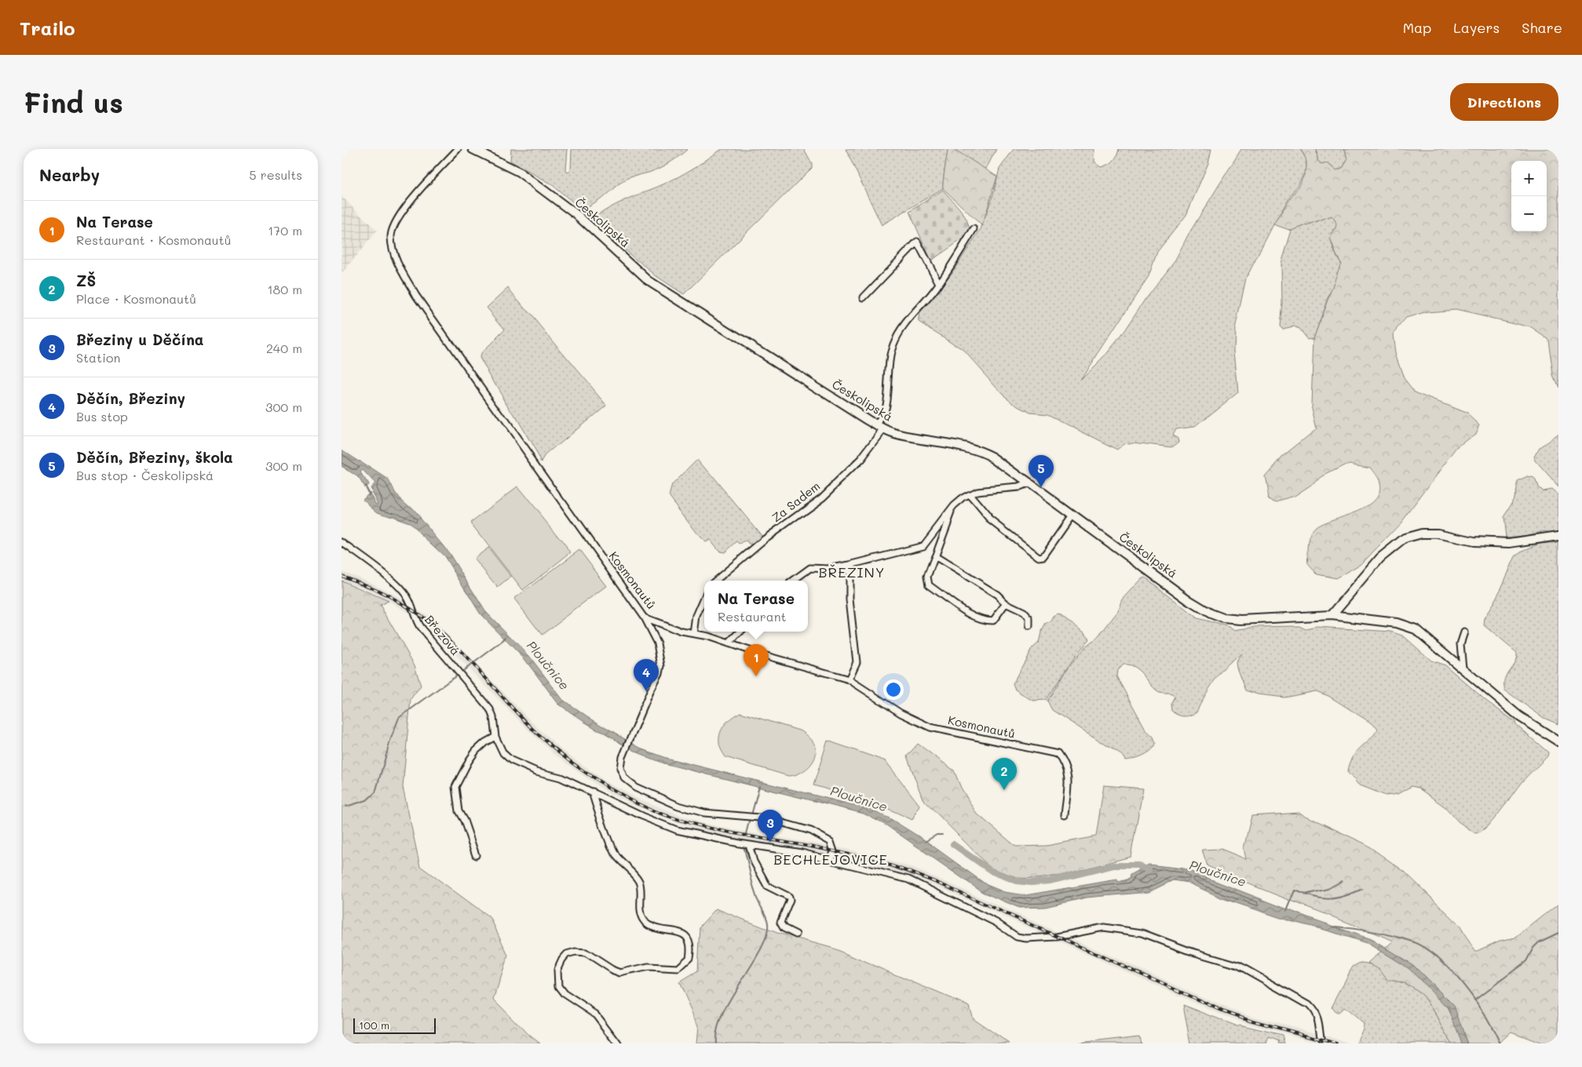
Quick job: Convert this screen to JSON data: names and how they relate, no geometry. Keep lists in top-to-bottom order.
{
  "streets": {
    "main road": ["Českolipská"],
    "street": ["Za Sadem", "Kosmonautů", "Březová"]
  },
  "crossings": [
    ["Českolipská", "Za Sadem"]
  ],
  "districts": ["BŘEZINY", "BECHLEJOVICE"],
  "water": ["Ploučnice"],
  "scale_bar": "100 m",
  "page": {
    "header": "Trailo",
    "nav": ["Map", "Layers", "Share"],
    "buttons": "Directions",
    "title": "Find us",
    "heading": ["Nearby", "5 results"],
    "map_buttons": ["+", "−"],
    "list": [
      {
        "mark": "1",
        "name": "Na Terase",
        "note": "Restaurant · Kosmonautů",
        "value": "170 m"
      },
      {
        "mark": "2",
        "name": "ZŠ",
        "note": "Place · Kosmonautů",
        "value": "180 m"
      },
      {
        "mark": "3",
        "name": "Březiny u Děčína",
        "note": "Station",
        "value": "240 m"
      },
      {
        "mark": "4",
        "name": "Děčín, Březiny",
        "note": "Bus stop",
        "value": "300 m"
      },
      {
        "mark": "5",
        "name": "Děčín, Březiny, škola",
        "note": "Bus stop · Českolipská",
        "value": "300 m"
      }
    ],
    "pins": [
      "5",
      "1",
      "4",
      "2",
      "3"
    ],
    "popup": ["Na Terase", "Restaurant"],
    "scale": "100 m"
  }
}
